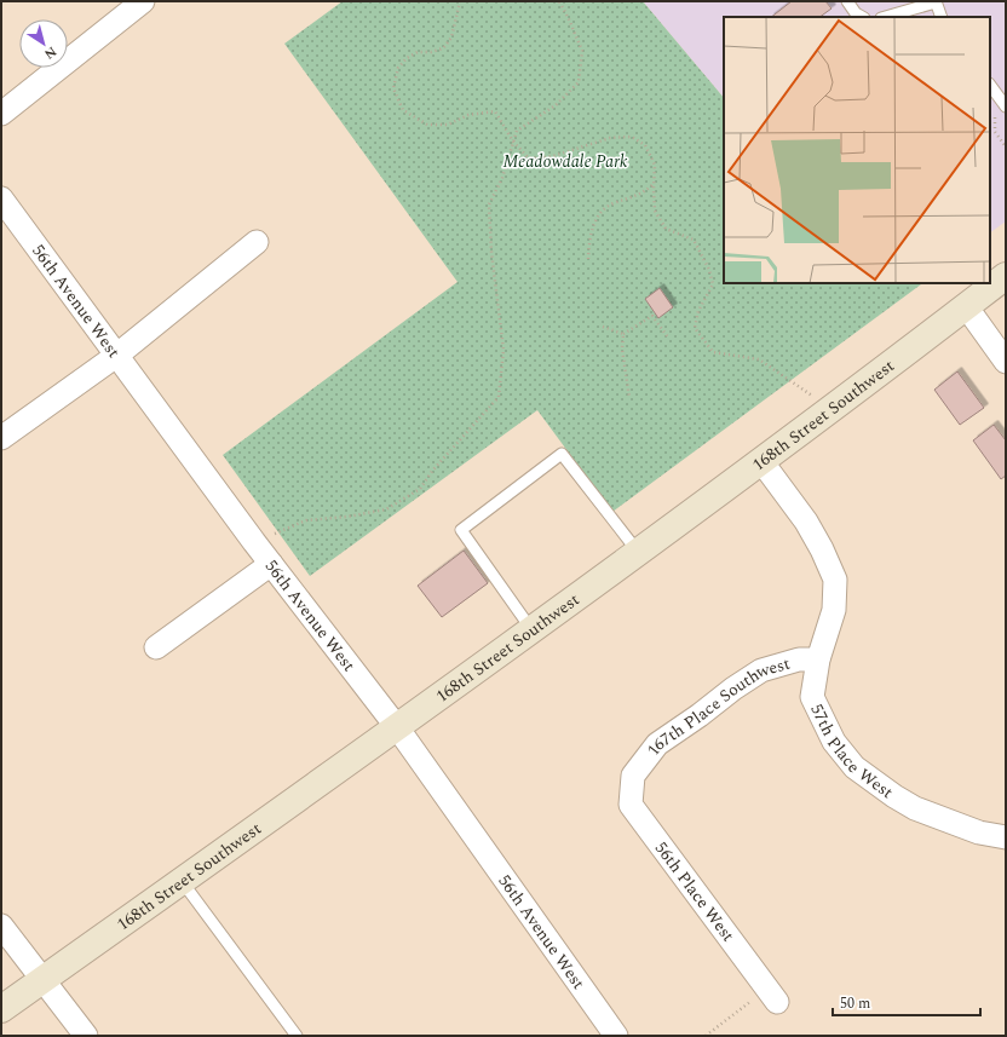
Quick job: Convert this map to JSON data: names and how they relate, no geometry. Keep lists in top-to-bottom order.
{
  "streets": {
    "main road": ["168th Street Southwest"],
    "street": [
      "56th Avenue West",
      "167th Place Southwest",
      "57th Place West",
      "56th Place West"
    ]
  },
  "crossings": [
    ["56th Avenue West", "168th Street Southwest"],
    ["168th Street Southwest", "57th Place West"],
    ["167th Place Southwest", "57th Place West"],
    ["167th Place Southwest", "56th Place West"]
  ],
  "parks": ["Meadowdale Park"],
  "scale_bar": "50 m",
  "north": "bottom right"
}
